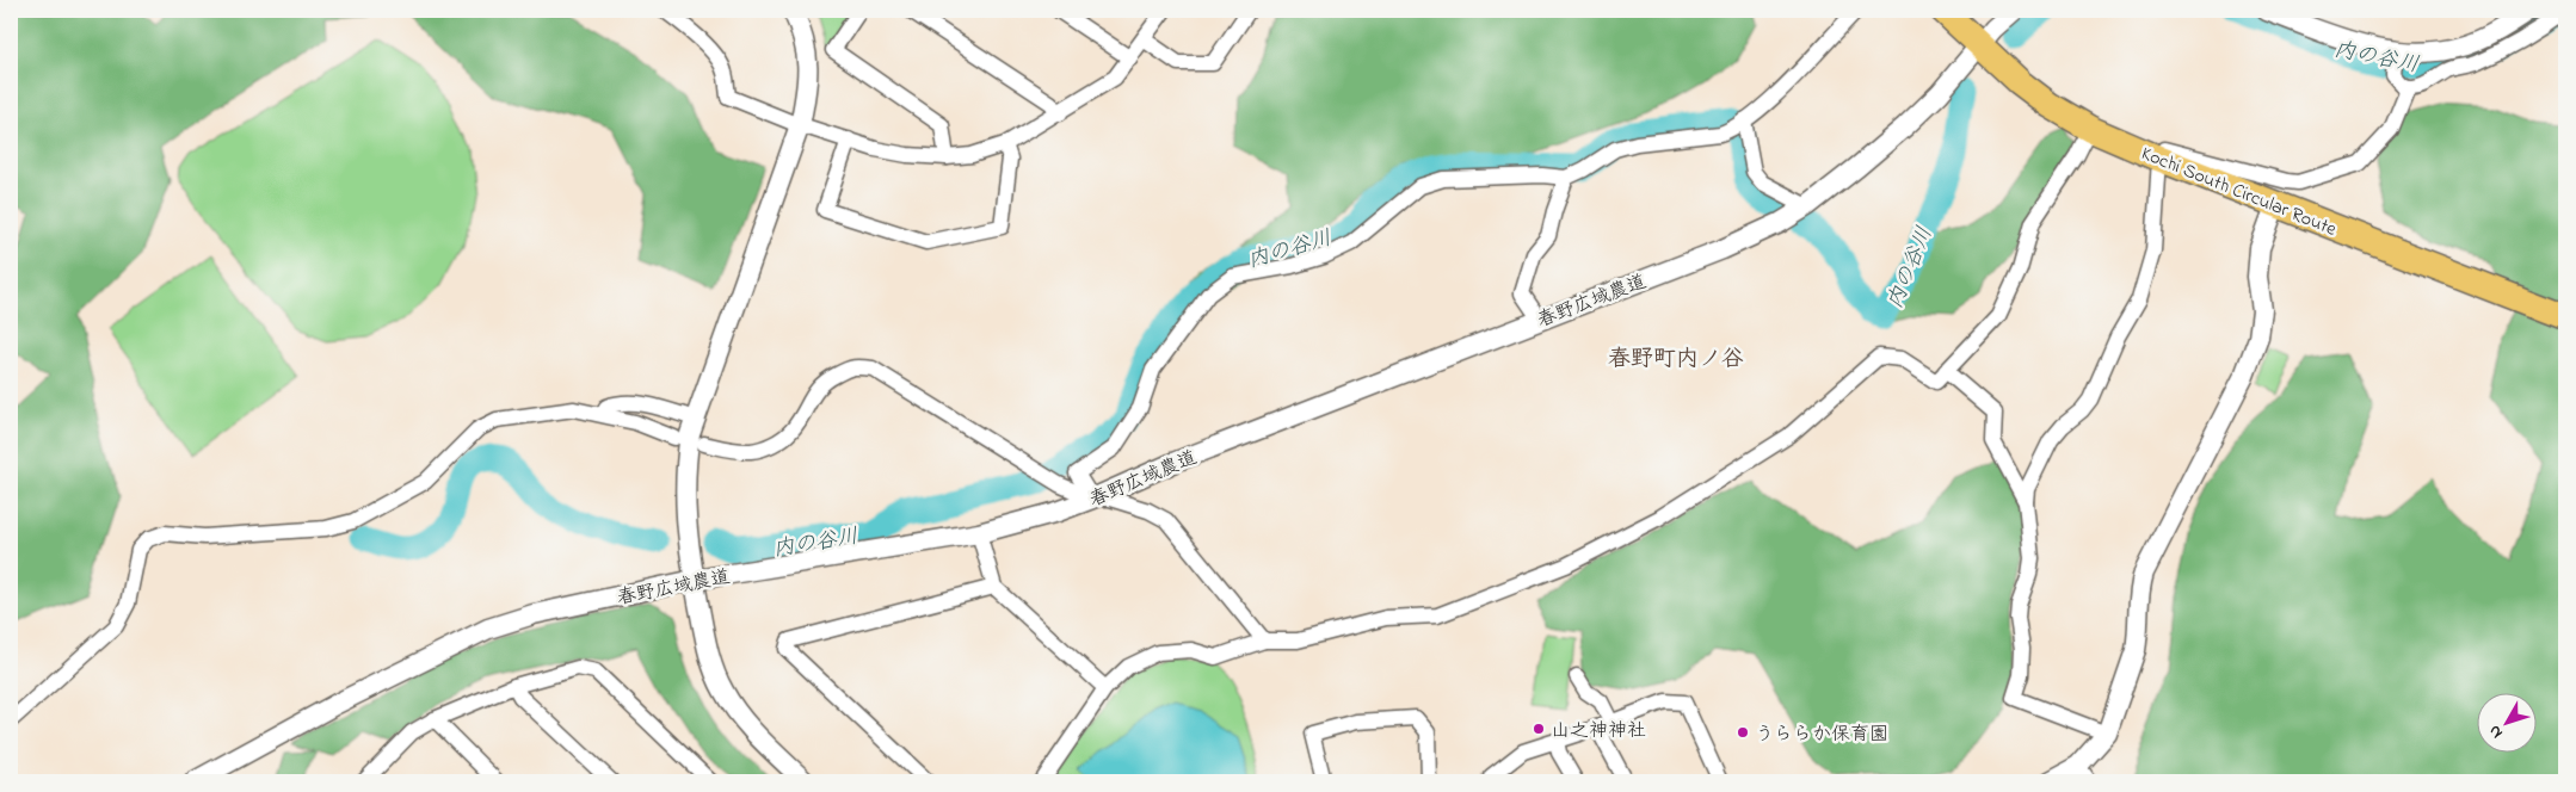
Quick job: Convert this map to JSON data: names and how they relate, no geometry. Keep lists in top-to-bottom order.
{
  "streets": {
    "main road": ["Kochi South Circular Route"],
    "street": ["春野広域農道"]
  },
  "crossings": [
    ["Kochi South Circular Route", "春野広域農道"]
  ],
  "districts": ["春野町内ノ谷"],
  "water": ["内の谷川"],
  "places": ["山之神神社", "うららか保育園"],
  "north": "bottom left"
}
